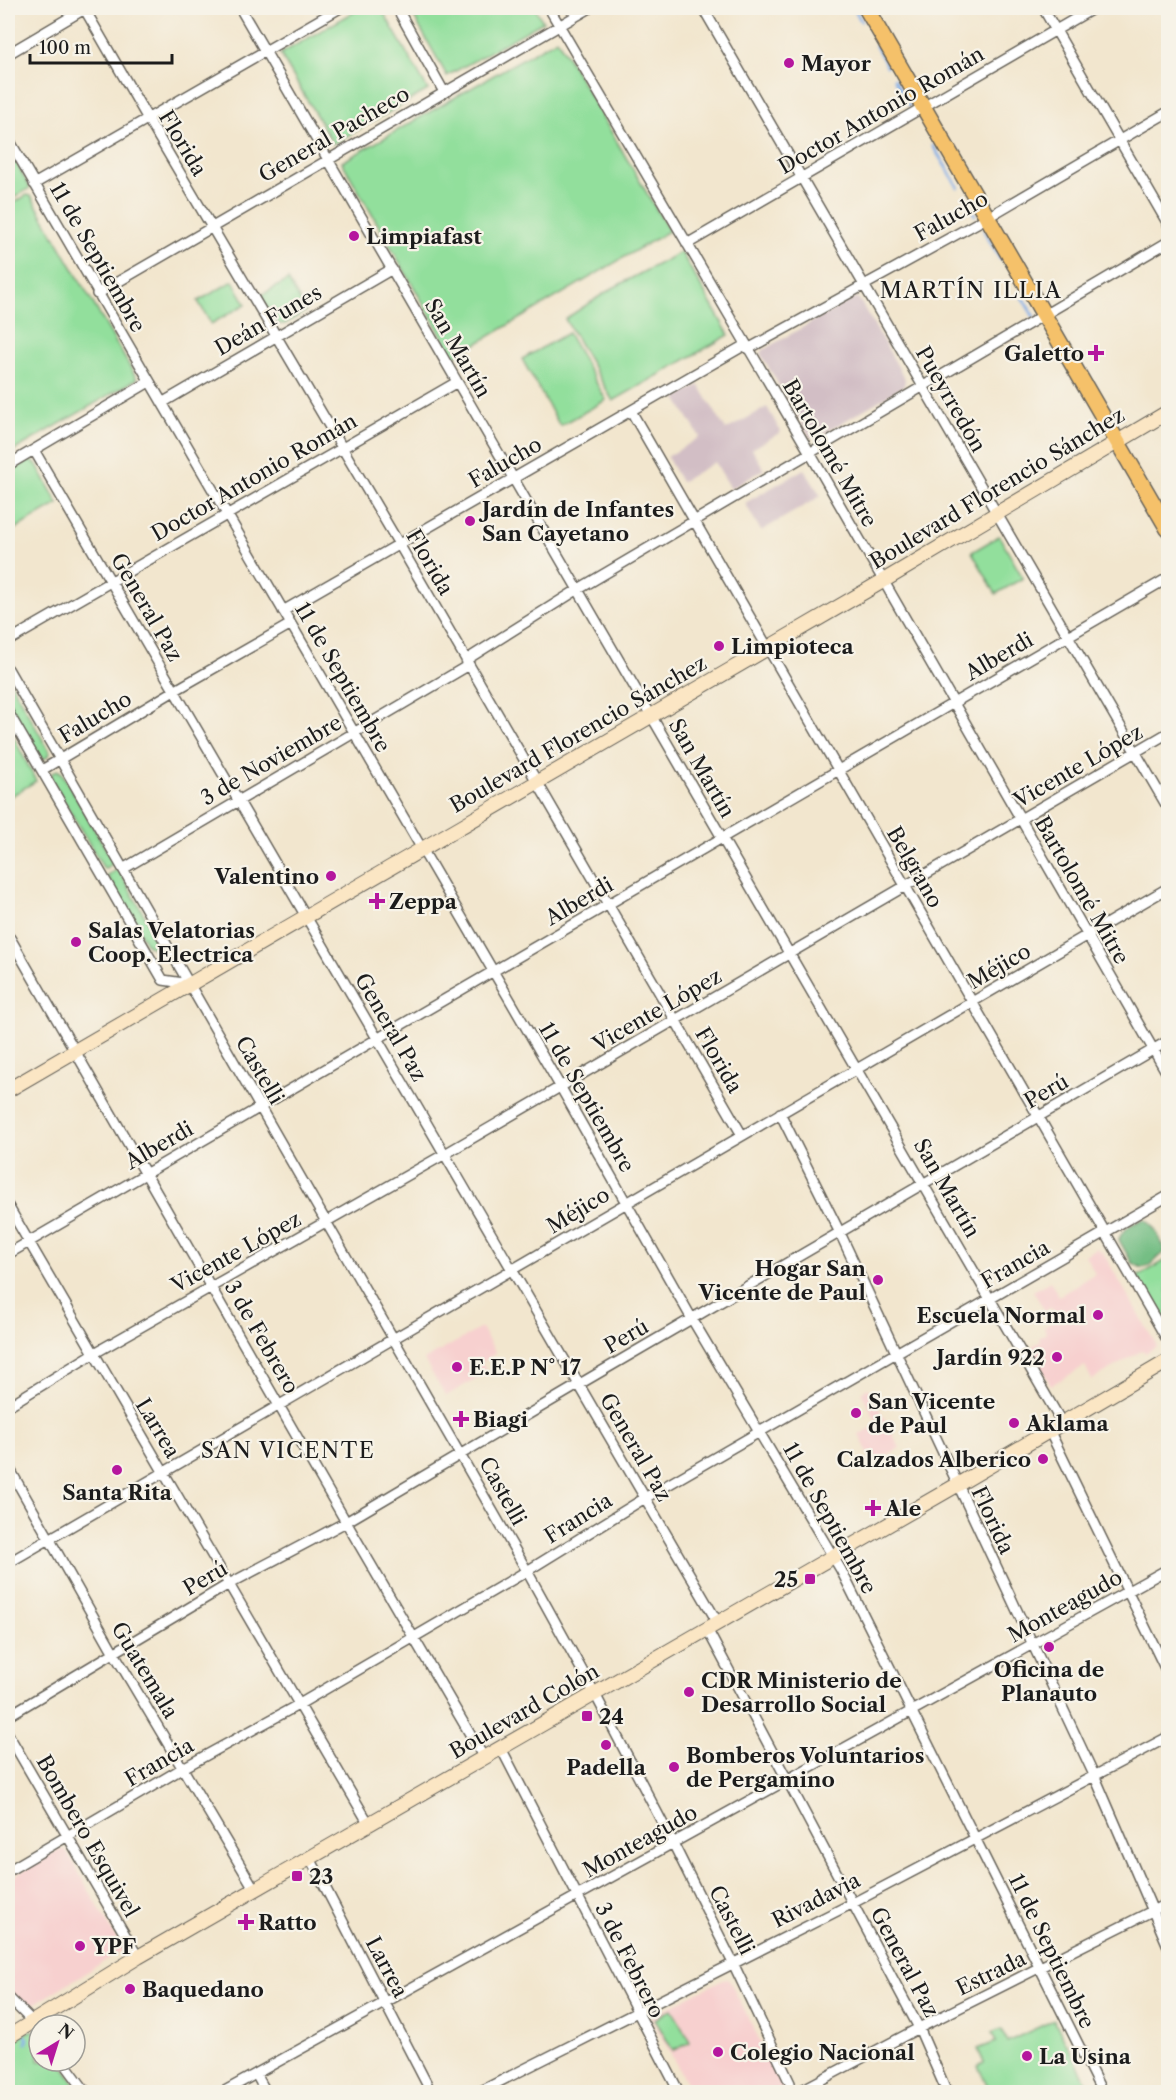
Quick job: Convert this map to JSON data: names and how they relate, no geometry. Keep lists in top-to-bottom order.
{
  "streets": {
    "main road": ["Boulevard Florencio Sánchez", "Boulevard Colón"],
    "street": [
      "Doctor Antonio Román",
      "General Pacheco",
      "Florida",
      "Falucho",
      "11 de Septiembre",
      "Deán Funes",
      "San Martín",
      "Pueyrredón",
      "Bartolomé Mitre",
      "General Paz",
      "Alberdi",
      "3 de Noviembre",
      "Vicente López",
      "Belgrano",
      "Méjico",
      "Castelli",
      "Perú",
      "Francia",
      "3 de Febrero",
      "Larrea",
      "Monteagudo",
      "Guatemala",
      "Bombero Esquivel",
      "Rivadavia",
      "Estrada"
    ]
  },
  "crossings": [
    ["Doctor Antonio Román", "Florida"],
    ["Doctor Antonio Román", "11 de Septiembre"],
    ["Doctor Antonio Román", "San Martín"],
    ["Doctor Antonio Román", "Pueyrredón"],
    ["Doctor Antonio Román", "Bartolomé Mitre"],
    ["Doctor Antonio Román", "General Paz"],
    ["General Pacheco", "Florida"],
    ["General Pacheco", "11 de Septiembre"],
    ["General Pacheco", "San Martín"],
    ["General Pacheco", "Bartolomé Mitre"],
    ["Florida", "Falucho"],
    ["Florida", "Deán Funes"],
    ["Florida", "Boulevard Florencio Sánchez"],
    ["Florida", "Alberdi"],
    ["Florida", "3 de Noviembre"],
    ["Florida", "Vicente López"],
    ["Florida", "Méjico"],
    ["Florida", "Perú"],
    ["Florida", "Francia"],
    ["Florida", "Monteagudo"],
    ["Florida", "Boulevard Colón"],
    ["Florida", "Rivadavia"],
    ["Florida", "Estrada"],
    ["Falucho", "11 de Septiembre"],
    ["Falucho", "San Martín"],
    ["Falucho", "Pueyrredón"],
    ["Falucho", "Bartolomé Mitre"],
    ["Falucho", "General Paz"],
    ["Falucho", "Belgrano"],
    ["Falucho", "Castelli"],
    ["11 de Septiembre", "Deán Funes"],
    ["11 de Septiembre", "Boulevard Florencio Sánchez"],
    ["11 de Septiembre", "Alberdi"],
    ["11 de Septiembre", "3 de Noviembre"],
    ["11 de Septiembre", "Vicente López"],
    ["11 de Septiembre", "Méjico"],
    ["11 de Septiembre", "Perú"],
    ["11 de Septiembre", "Francia"],
    ["11 de Septiembre", "Monteagudo"],
    ["11 de Septiembre", "Boulevard Colón"],
    ["11 de Septiembre", "Rivadavia"],
    ["11 de Septiembre", "Estrada"],
    ["Deán Funes", "San Martín"],
    ["San Martín", "Boulevard Florencio Sánchez"],
    ["San Martín", "Alberdi"],
    ["San Martín", "3 de Noviembre"],
    ["San Martín", "Vicente López"],
    ["San Martín", "Méjico"],
    ["San Martín", "Perú"],
    ["San Martín", "Francia"],
    ["San Martín", "Boulevard Colón"],
    ["Pueyrredón", "Boulevard Florencio Sánchez"],
    ["Pueyrredón", "Alberdi"],
    ["Pueyrredón", "3 de Noviembre"],
    ["Pueyrredón", "Vicente López"],
    ["Bartolomé Mitre", "Boulevard Florencio Sánchez"],
    ["Bartolomé Mitre", "Alberdi"],
    ["Bartolomé Mitre", "3 de Noviembre"],
    ["Bartolomé Mitre", "Vicente López"],
    ["Bartolomé Mitre", "Méjico"],
    ["Bartolomé Mitre", "Perú"],
    ["Boulevard Florencio Sánchez", "General Paz"],
    ["Boulevard Florencio Sánchez", "Belgrano"],
    ["Boulevard Florencio Sánchez", "Castelli"],
    ["Boulevard Florencio Sánchez", "3 de Febrero"],
    ["General Paz", "Alberdi"],
    ["General Paz", "3 de Noviembre"],
    ["General Paz", "Vicente López"],
    ["General Paz", "Méjico"],
    ["General Paz", "Perú"],
    ["General Paz", "Francia"],
    ["General Paz", "Monteagudo"],
    ["General Paz", "Boulevard Colón"],
    ["General Paz", "Rivadavia"],
    ["General Paz", "Estrada"],
    ["Alberdi", "Belgrano"],
    ["Alberdi", "Castelli"],
    ["Alberdi", "3 de Febrero"],
    ["Alberdi", "Larrea"],
    ["3 de Noviembre", "Belgrano"],
    ["3 de Noviembre", "Castelli"],
    ["Vicente López", "Belgrano"],
    ["Vicente López", "Castelli"],
    ["Vicente López", "3 de Febrero"],
    ["Vicente López", "Larrea"],
    ["Belgrano", "Méjico"],
    ["Belgrano", "Perú"],
    ["Belgrano", "Francia"],
    ["Méjico", "Castelli"],
    ["Méjico", "3 de Febrero"],
    ["Méjico", "Larrea"],
    ["Méjico", "Guatemala"],
    ["Castelli", "Perú"],
    ["Castelli", "Francia"],
    ["Castelli", "Monteagudo"],
    ["Castelli", "Boulevard Colón"],
    ["Castelli", "Rivadavia"],
    ["Perú", "3 de Febrero"],
    ["Perú", "Larrea"],
    ["Perú", "Guatemala"],
    ["Francia", "3 de Febrero"],
    ["Francia", "Larrea"],
    ["Francia", "Guatemala"],
    ["Francia", "Bombero Esquivel"],
    ["3 de Febrero", "Monteagudo"],
    ["3 de Febrero", "Boulevard Colón"],
    ["3 de Febrero", "Rivadavia"],
    ["Larrea", "Monteagudo"],
    ["Larrea", "Boulevard Colón"],
    ["Guatemala", "Boulevard Colón"],
    ["Boulevard Colón", "Bombero Esquivel"]
  ],
  "districts": ["MARTÍN ILLIA", "SAN VICENTE"],
  "places": {
    "other": [
      "Mayor",
      "Limpiafast",
      "Jardín de Infantes San Cayetano",
      "Limpioteca",
      "Valentino",
      "Salas Velatorias Coop. Electrica",
      "Hogar San Vicente de Paul",
      "Escuela Normal",
      "Jardín 922",
      "E.E.P N° 17",
      "San Vicente de Paul",
      "Aklama",
      "Calzados Alberico",
      "Santa Rita",
      "Oficina de Planauto",
      "CDR Ministerio de Desarrollo Social",
      "Padella",
      "Bomberos Voluntarios de Pergamino",
      "YPF",
      "Baquedano",
      "Colegio Nacional",
      "La Usina"
    ],
    "health": [
      "Galetto",
      "Zeppa",
      "Biagi",
      "Ale",
      "Ratto"
    ],
    "transit": ["25", "24", "23"]
  },
  "scale_bar": "100 m",
  "north": "top right"
}
